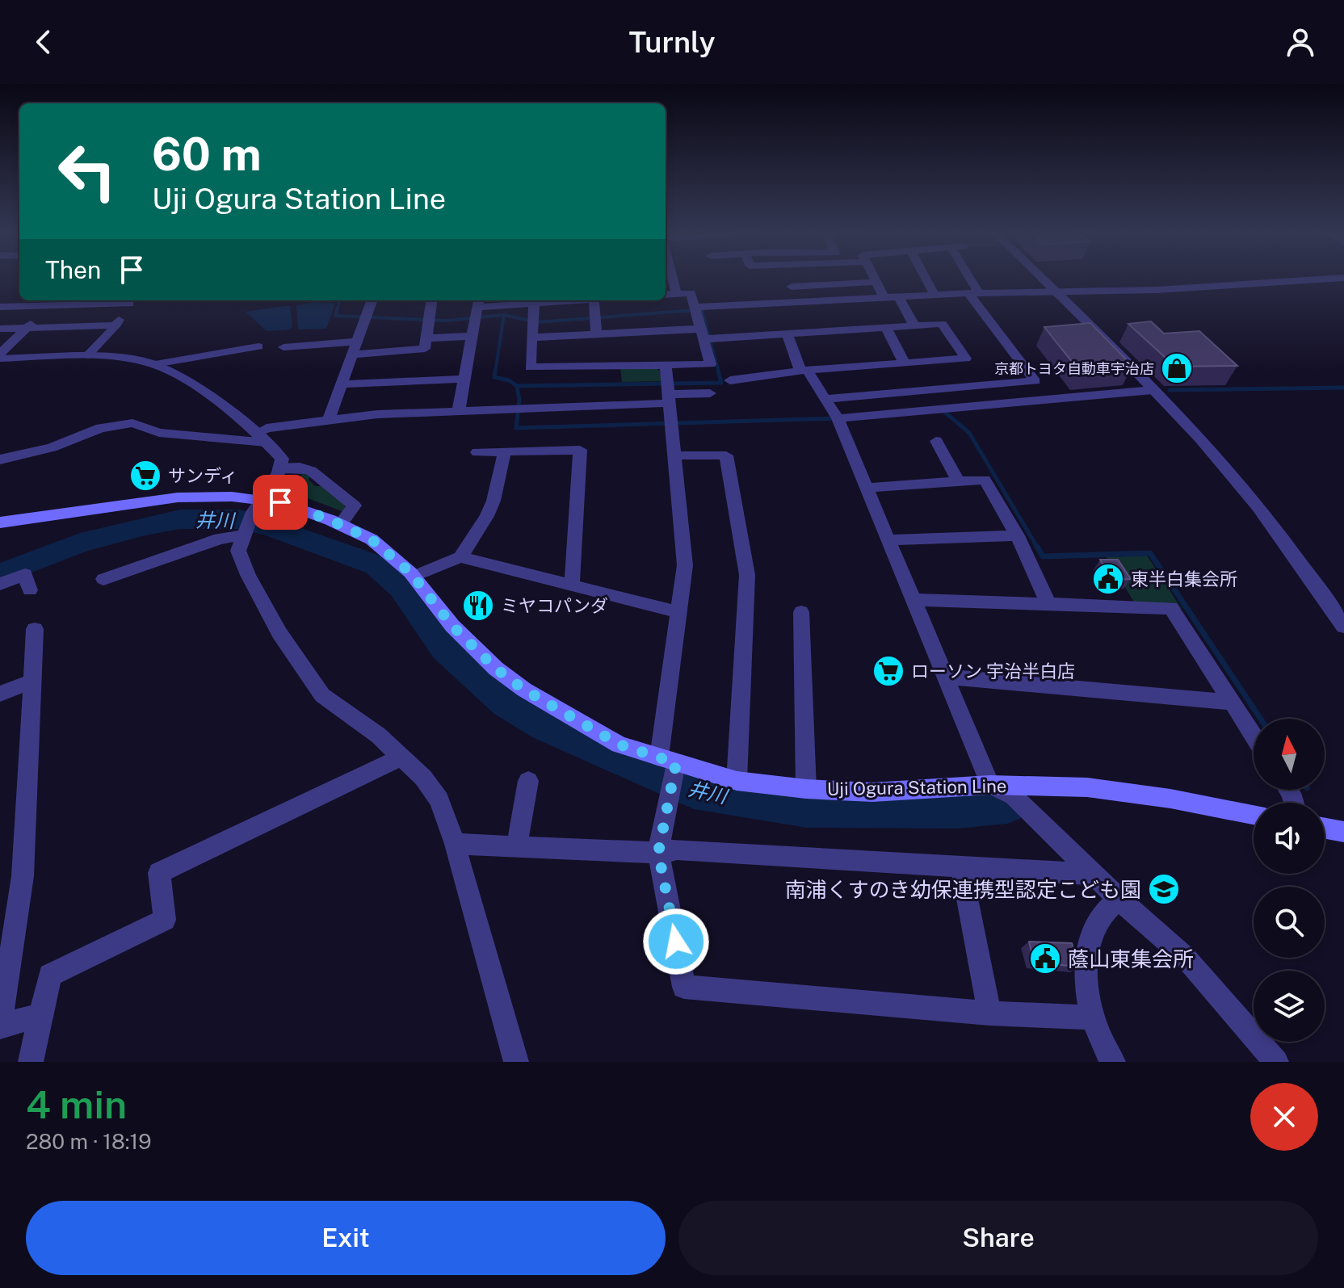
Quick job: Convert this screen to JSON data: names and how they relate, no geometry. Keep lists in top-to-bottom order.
{
  "streets": {
    "main road": ["Uji Ogura Station Line"]
  },
  "water": ["井川"],
  "places": {
    "shop": ["京都トヨタ自動車宇治店"],
    "supermarket": ["サンディ", "ローソン 宇治半白店"],
    "public building": ["東半白集会所", "蔭山東集会所"],
    "restaurant": ["ミヤコパンダ"],
    "school or university": ["南浦くすのき幼保連携型認定こども園"]
  },
  "north": "top",
  "page": {
    "header": "Turnly",
    "turn": ["60 m", "Uji Ogura Station Line"],
    "then": "Then",
    "heading": ["4 min", "280 m · 18:19"],
    "buttons": ["Exit", "Share"]
  }
}
